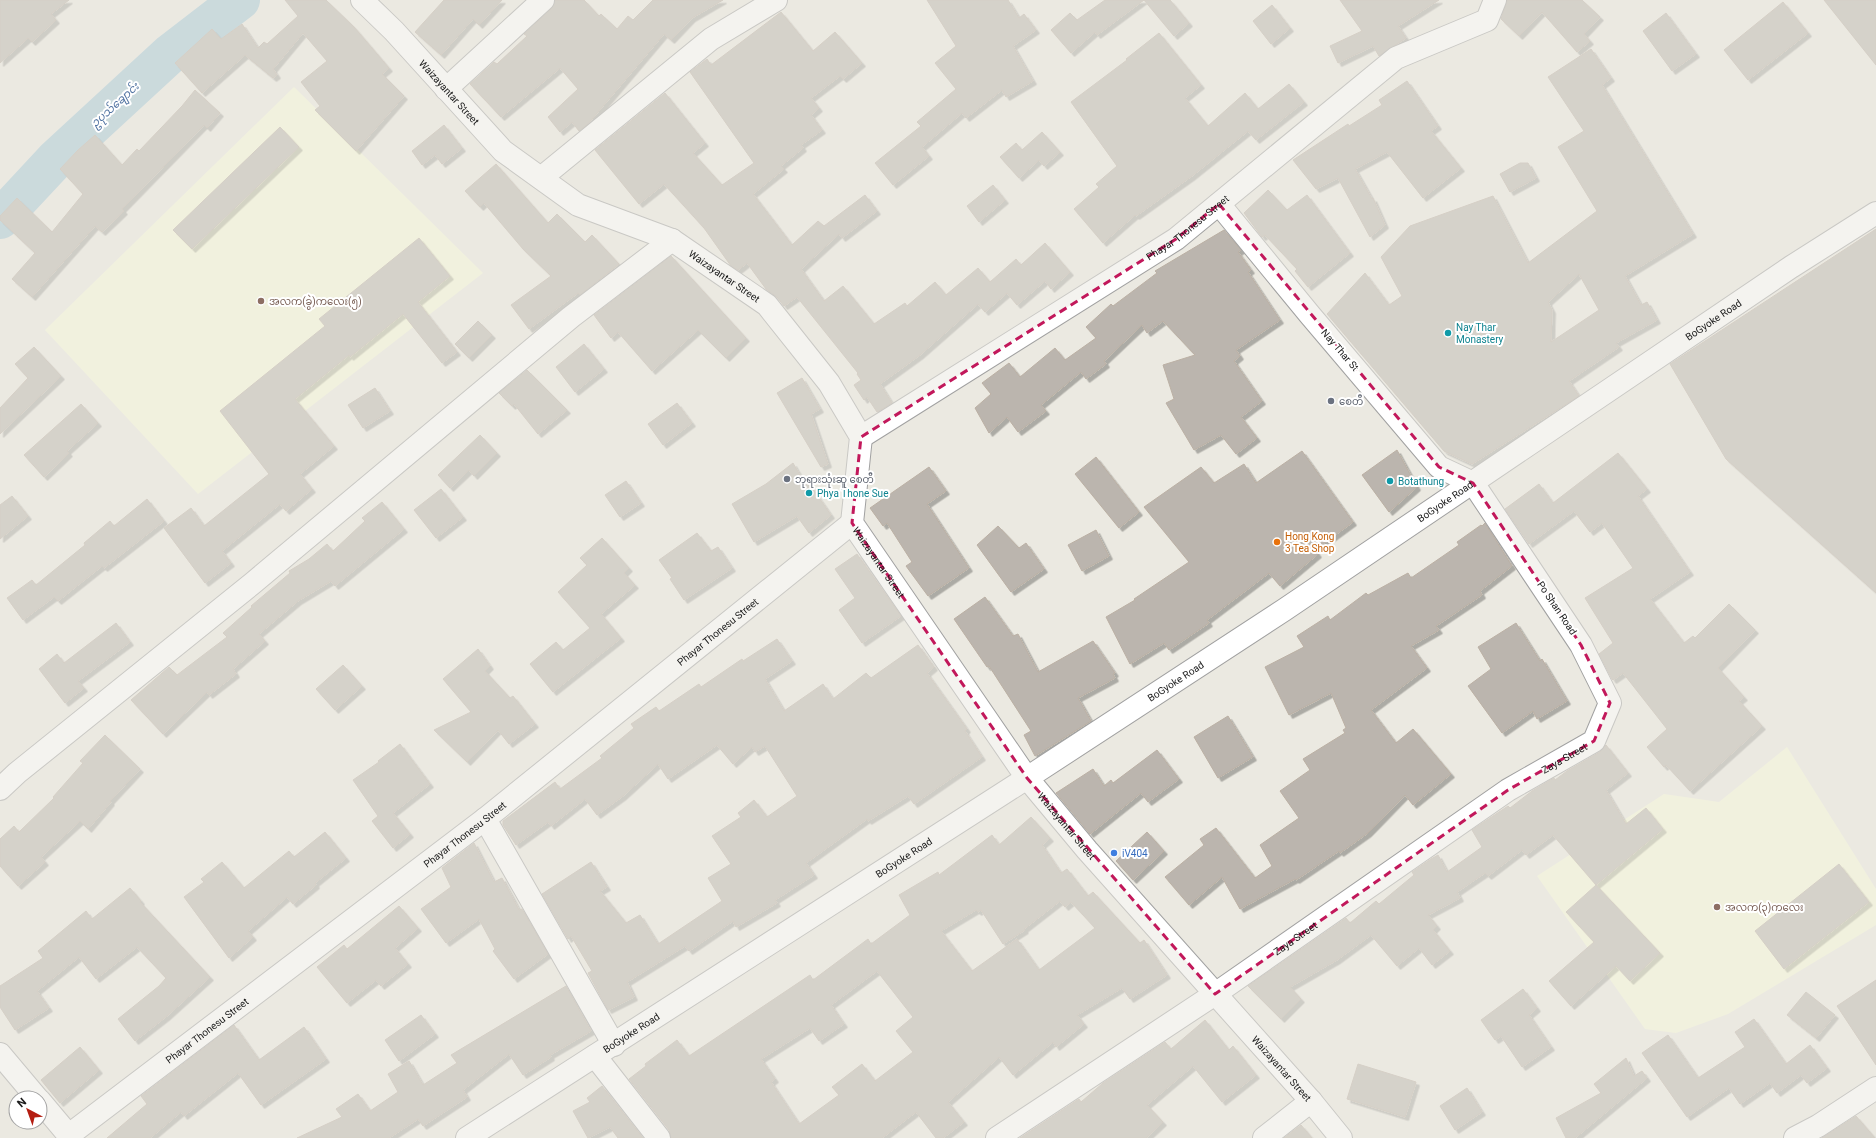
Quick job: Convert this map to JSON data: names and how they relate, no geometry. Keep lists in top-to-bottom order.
{
  "streets": {
    "street": [
      "Waizayantar Street",
      "Phayar Thonesu Street",
      "BoGyoke Road",
      "Nay Thar St",
      "Po Shan Road",
      "Zaya Street"
    ]
  },
  "crossings": [
    ["Waizayantar Street", "Phayar Thonesu Street"],
    ["Waizayantar Street", "BoGyoke Road"],
    ["Waizayantar Street", "Zaya Street"],
    ["Phayar Thonesu Street", "Nay Thar St"],
    ["BoGyoke Road", "Nay Thar St"],
    ["BoGyoke Road", "Po Shan Road"],
    ["Nay Thar St", "Po Shan Road"],
    ["Po Shan Road", "Zaya Street"]
  ],
  "water": ["ဥပုသ်ချောင်း"],
  "places": [
    "အလက(ခွဲ)ကလေး(၅)",
    "Nay Thar Monastery",
    "စေတီ",
    "ဘုရားသုံးဆူ စေတီ",
    "Botathung",
    "Phya Thone Sue",
    "Hong Kong 3 Tea Shop",
    "iV404",
    "အလက(၃)ကလေး"
  ],
  "north": "top left"
}
